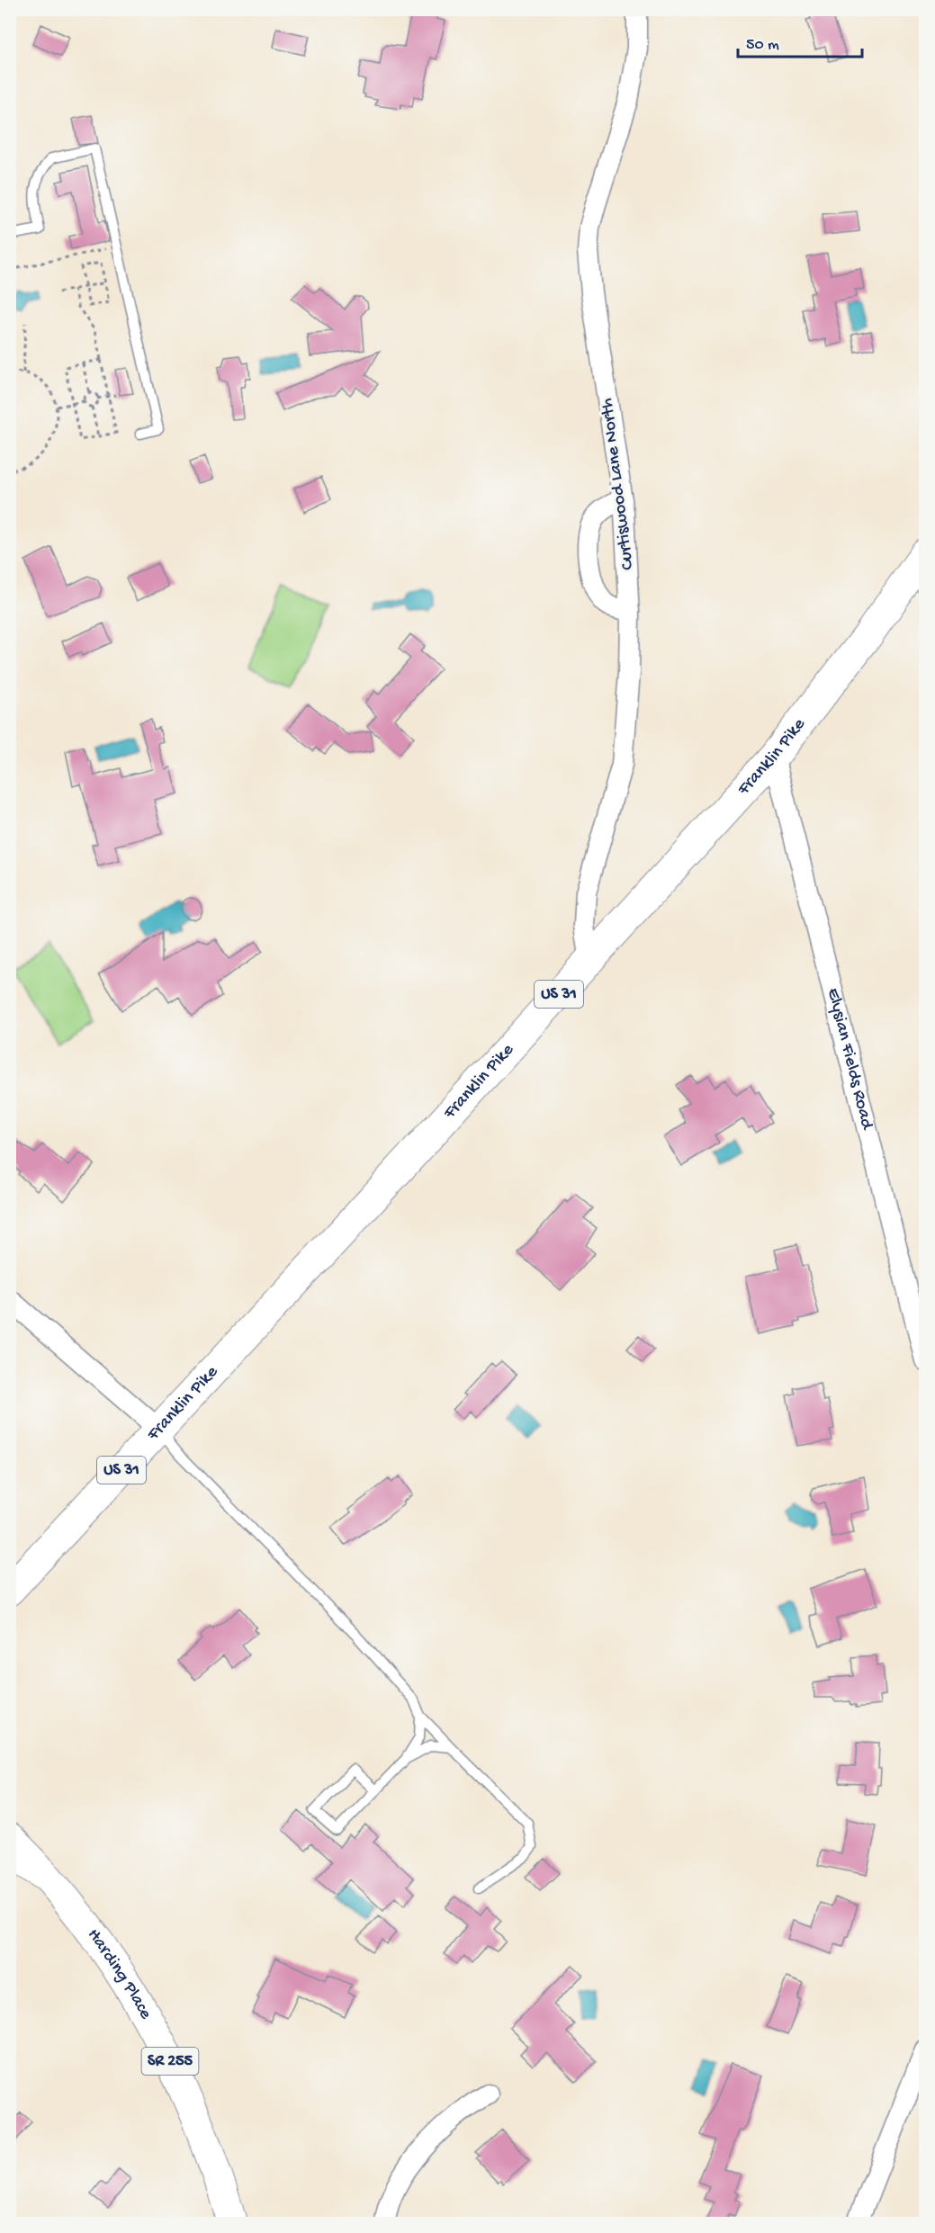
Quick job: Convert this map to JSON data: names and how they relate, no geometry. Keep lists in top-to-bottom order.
{
  "streets": {
    "main road": [
      "Franklin Pike",
      "US 31",
      "Harding Place",
      "SR 255"
    ],
    "street": ["Curtiswood Lane North", "Elysian Fields Road"]
  },
  "crossings": [
    ["Curtiswood Lane North", "Franklin Pike"],
    ["Franklin Pike", "Elysian Fields Road"]
  ],
  "scale_bar": "50 m"
}
